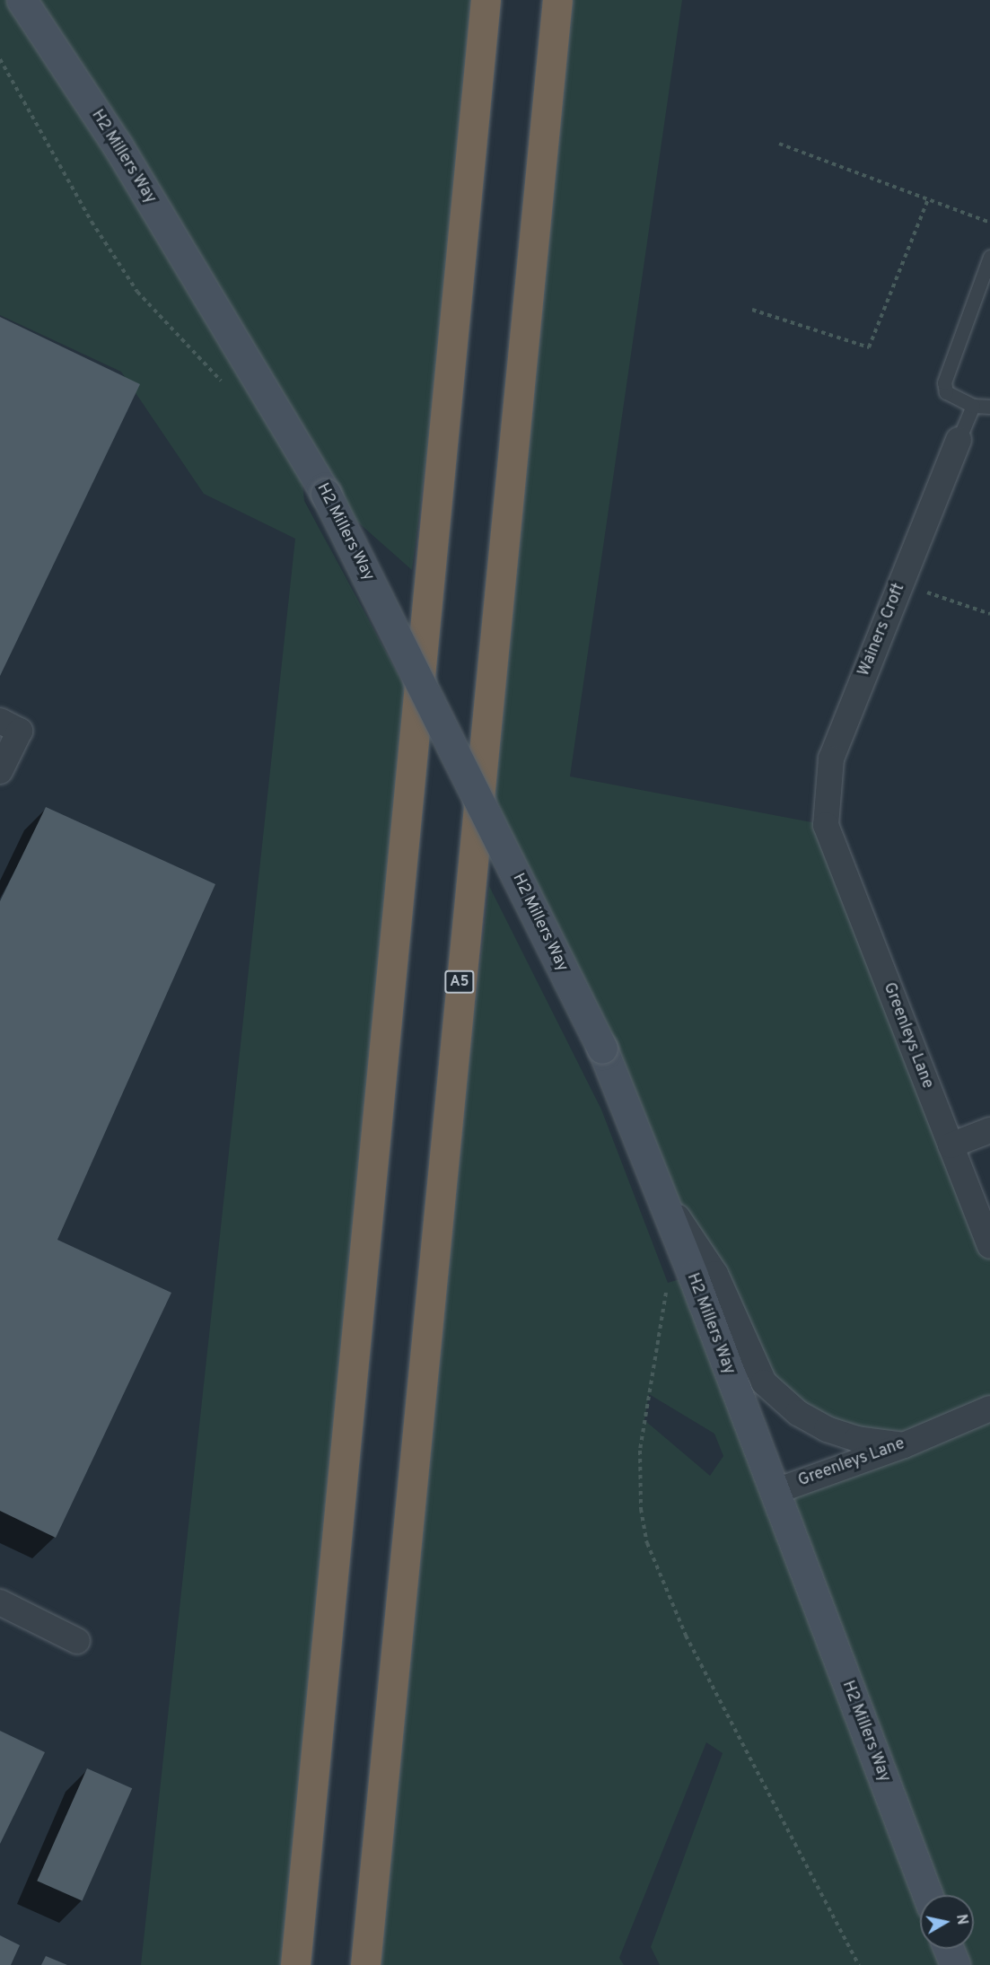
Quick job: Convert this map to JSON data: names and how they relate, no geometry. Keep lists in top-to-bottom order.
{
  "streets": {
    "highway": ["A5"],
    "street": ["H2 Millers Way", "Wainers Croft", "Greenleys Lane"]
  },
  "crossings": [
    ["H2 Millers Way", "Greenleys Lane"],
    ["Wainers Croft", "Greenleys Lane"]
  ],
  "north": "right"
}
